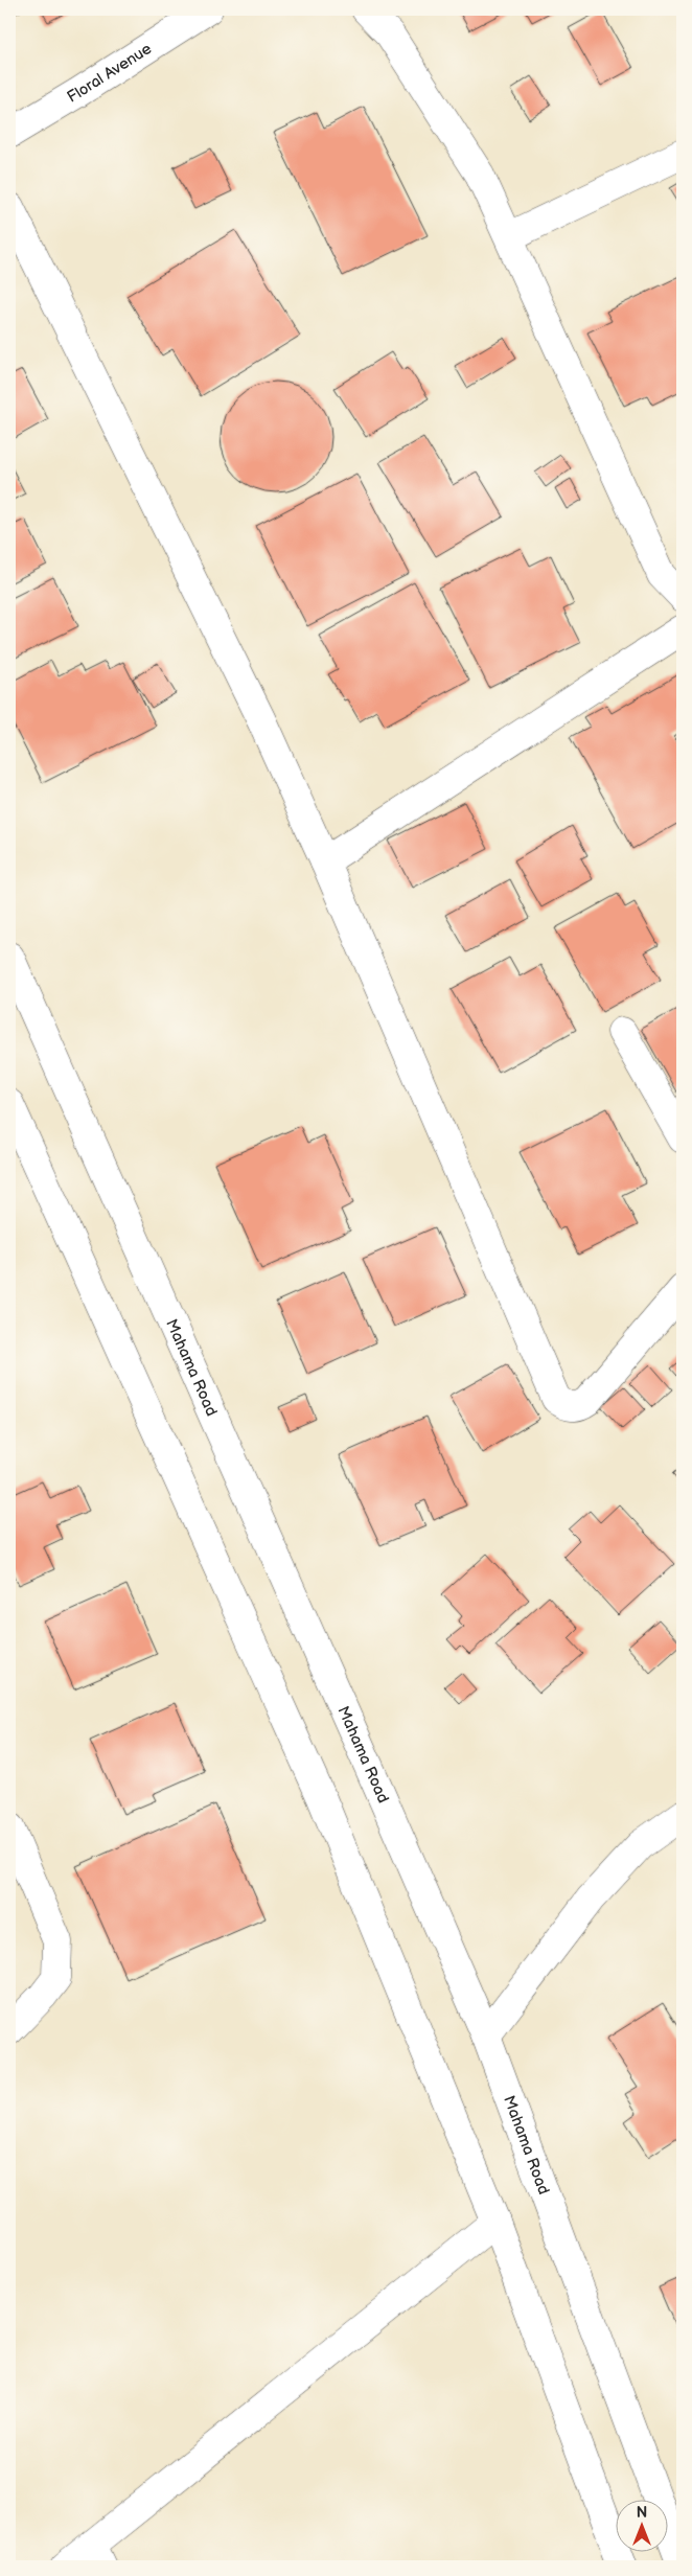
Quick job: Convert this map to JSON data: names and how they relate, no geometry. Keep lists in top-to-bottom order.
{
  "streets": {
    "street": ["Floral Avenue", "Mahama Road"]
  },
  "north": "top"
}
